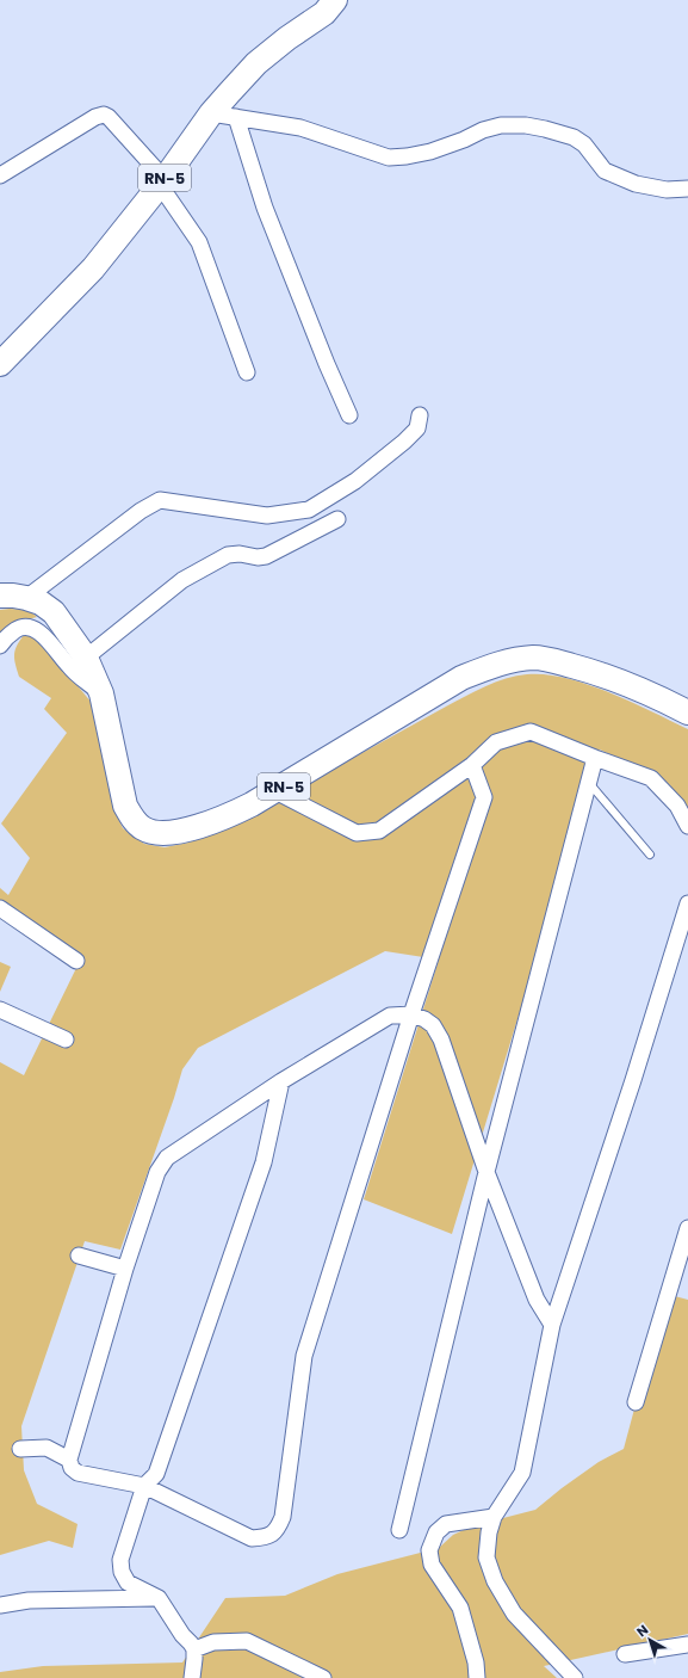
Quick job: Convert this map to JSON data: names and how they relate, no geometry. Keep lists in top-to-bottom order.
{
  "streets": {
    "main road": ["RN-5"]
  },
  "north": "top left"
}
